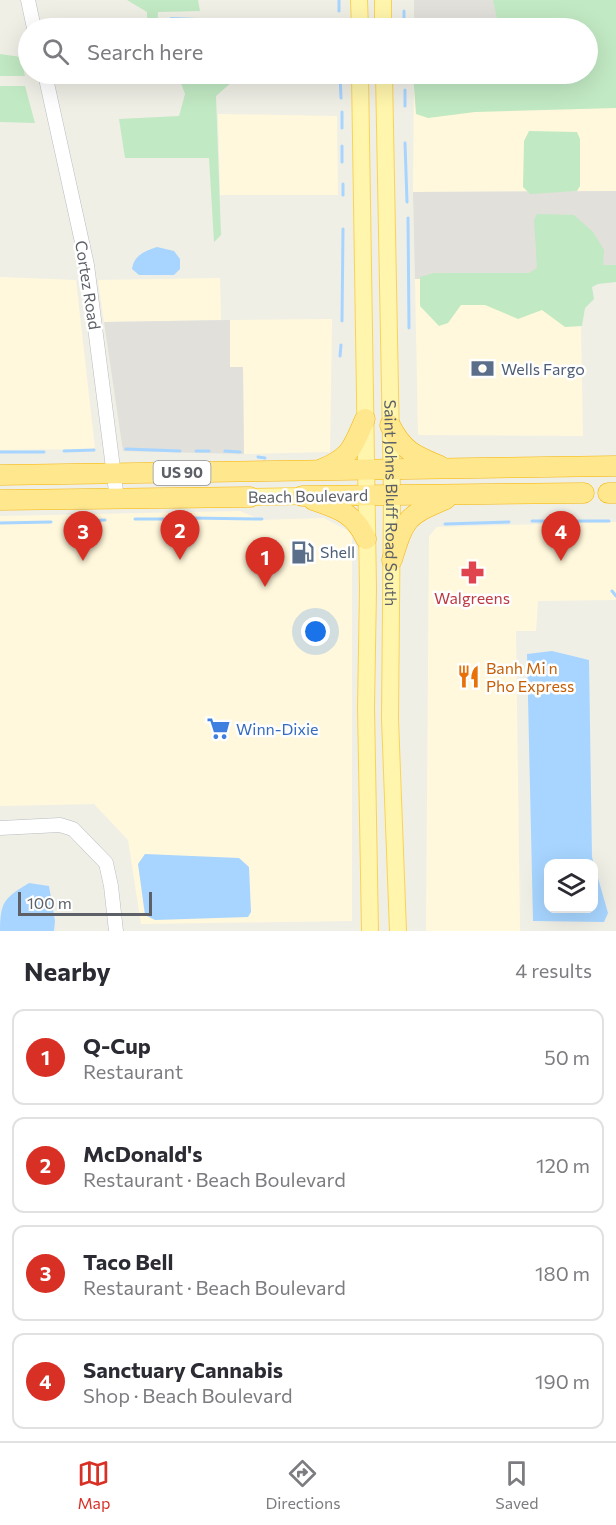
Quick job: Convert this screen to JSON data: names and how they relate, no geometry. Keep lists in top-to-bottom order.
{
  "streets": {
    "highway": ["US 90", "Beach Boulevard"],
    "main road": ["Saint Johns Bluff Road South"],
    "street": ["Cortez Road"]
  },
  "crossings": [
    ["Cortez Road", "US 90"],
    ["Cortez Road", "Beach Boulevard"],
    ["US 90", "Saint Johns Bluff Road South"],
    ["Beach Boulevard", "Saint Johns Bluff Road South"]
  ],
  "places": {
    "bank": ["Wells Fargo"],
    "fuel station": ["Shell"],
    "pharmacy": ["Walgreens"],
    "restaurant": ["Banh Mi n Pho Express"],
    "supermarket": ["Winn-Dixie"]
  },
  "scale_bar": "100 m",
  "page": {
    "search": "Search here",
    "pins": [
      "2",
      "3",
      "4",
      "1"
    ],
    "scale": "100 m",
    "heading": ["Nearby", "4 results"],
    "list": [
      {
        "mark": "1",
        "name": "Q-Cup",
        "note": "Restaurant",
        "value": "50 m"
      },
      {
        "mark": "2",
        "name": "McDonald's",
        "note": "Restaurant · Beach Boulevard",
        "value": "120 m"
      },
      {
        "mark": "3",
        "name": "Taco Bell",
        "note": "Restaurant · Beach Boulevard",
        "value": "180 m"
      },
      {
        "mark": "4",
        "name": "Sanctuary Cannabis",
        "note": "Shop · Beach Boulevard",
        "value": "190 m"
      }
    ],
    "nav": ["Map", "Directions", "Saved"]
  }
}
